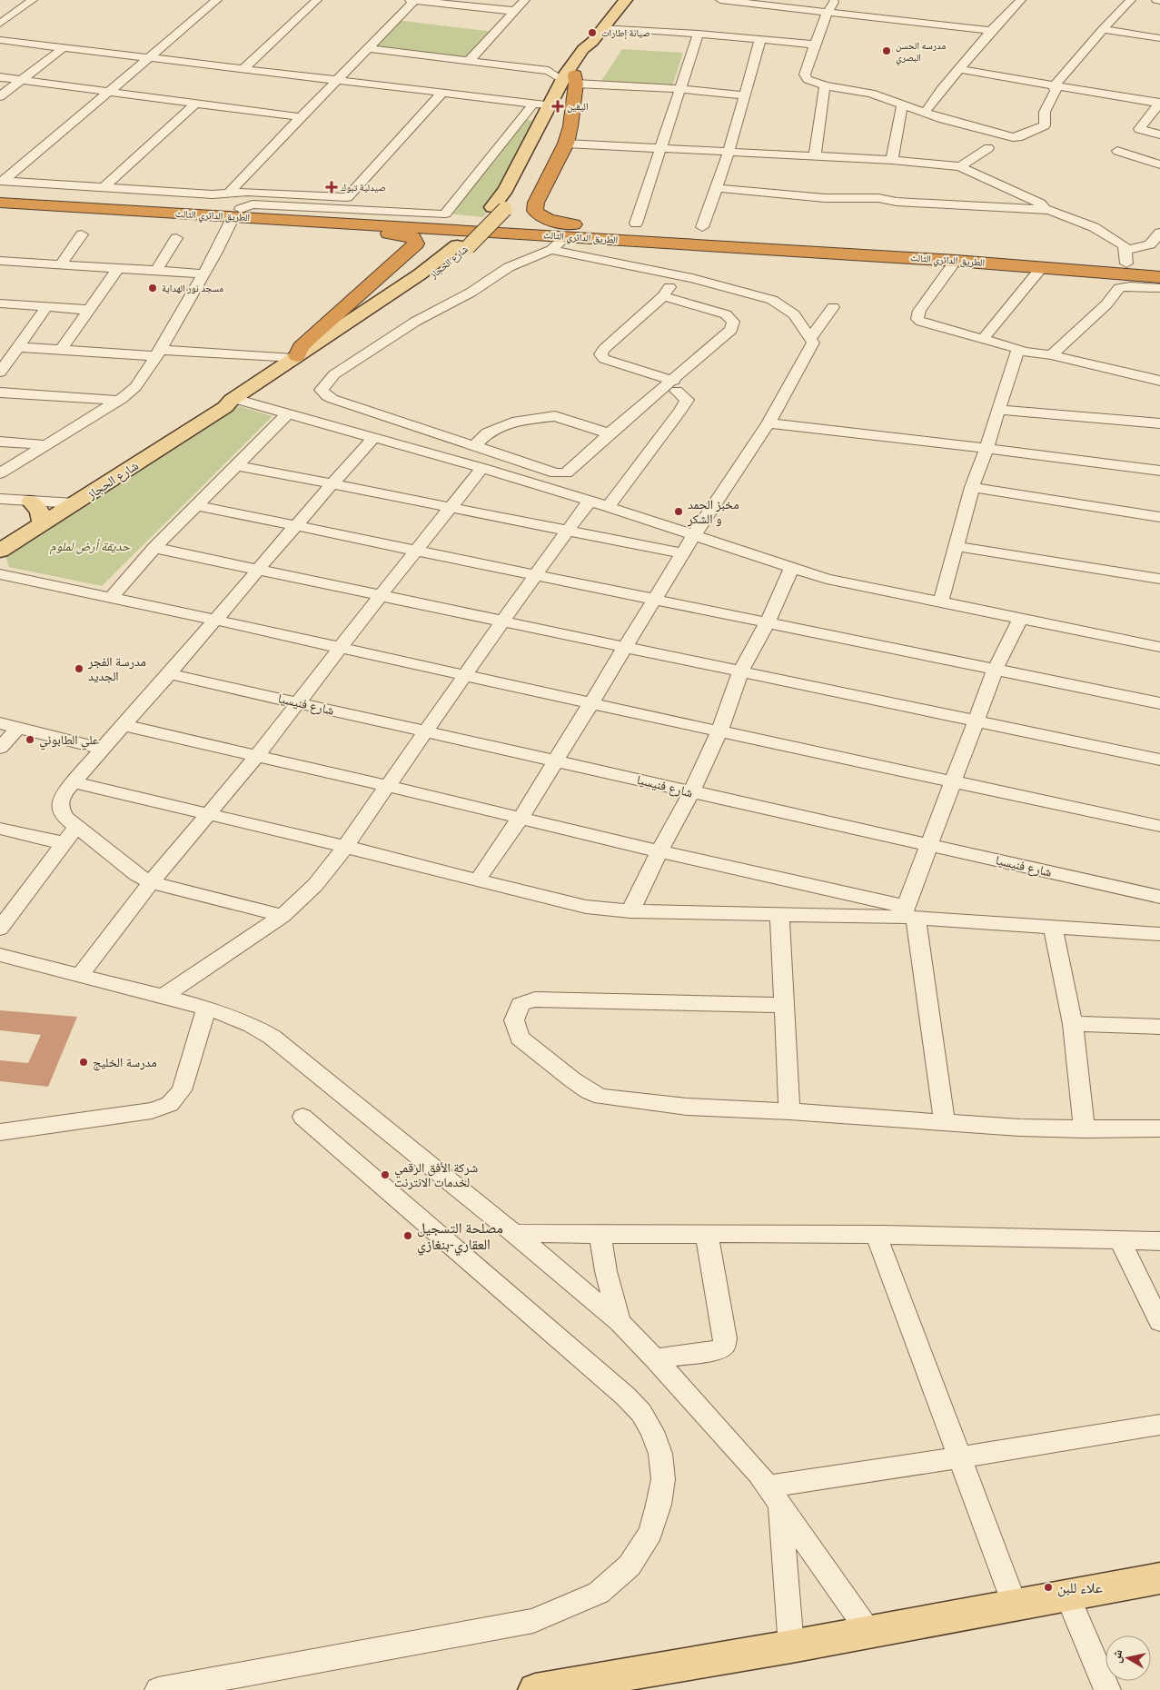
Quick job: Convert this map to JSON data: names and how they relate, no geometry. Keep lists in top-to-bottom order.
{
  "streets": {
    "highway": ["الطريق الدائري الثالث"],
    "main road": ["شارع الحجاز"],
    "street": ["شارع فنيسيا"]
  },
  "parks": ["حديقة أرض لملوم"],
  "places": {
    "other": [
      "صيانة إطارات",
      "مدرسه الحسن البصري",
      "مسجد نور الهداية",
      "مخبز الحمد و الشكر",
      "مدرسة الفجر الجديد",
      "علي الطابوني",
      "مدرسة الخليج",
      "شركة الأفق الرقمي لخدمات الانترنت",
      "مصلحة التسجيل العقاري-بنغازي",
      "علاء للبن"
    ],
    "health": ["اليقين", "صيدلية تبوك"]
  },
  "north": "left"
}
